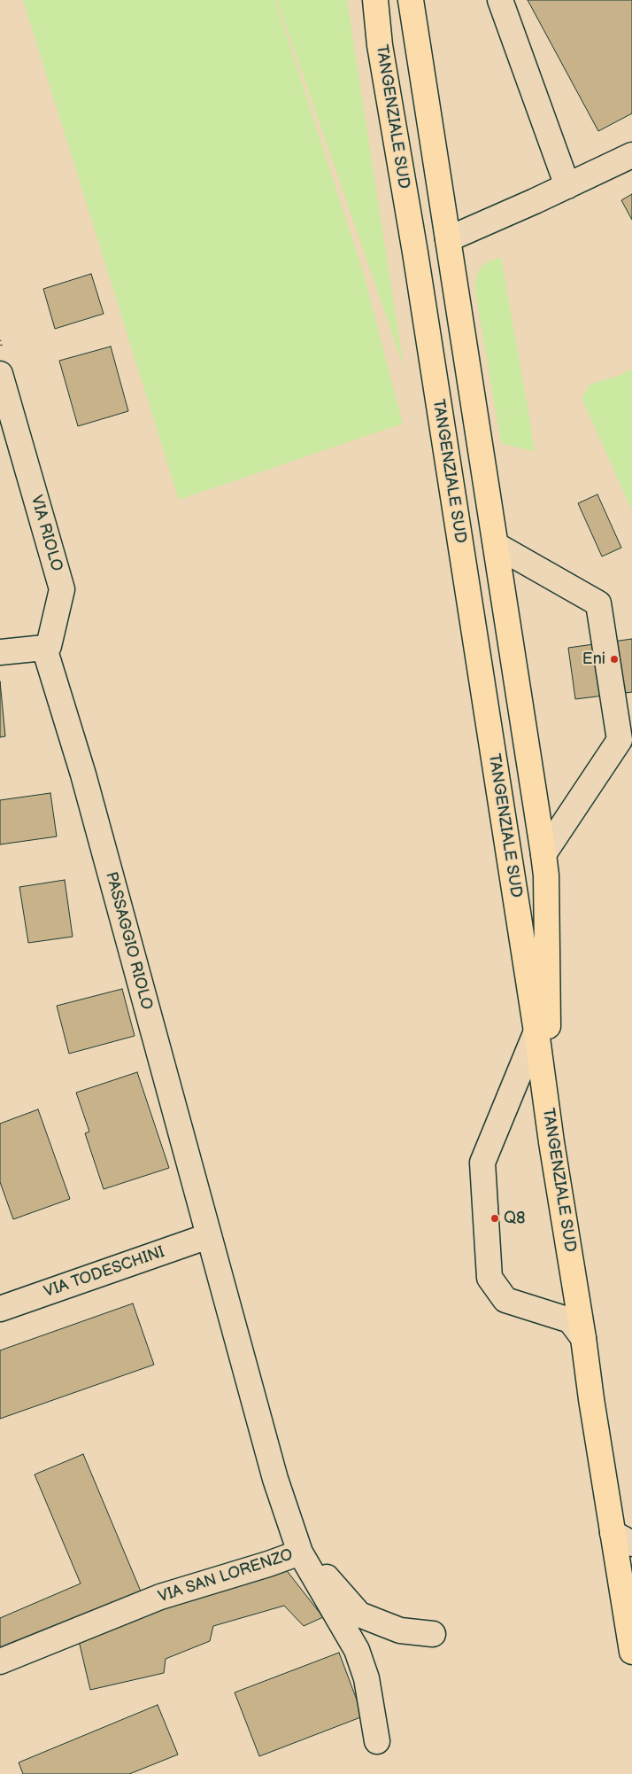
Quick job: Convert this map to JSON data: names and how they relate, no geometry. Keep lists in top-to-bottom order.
{
  "streets": {
    "highway": ["TANGENZIALE SUD"],
    "street": [
      "VIA RIOLO",
      "PASSAGGIO RIOLO",
      "VIA TODESCHINI",
      "VIA SAN LORENZO"
    ]
  },
  "crossings": [
    ["VIA RIOLO", "PASSAGGIO RIOLO"],
    ["PASSAGGIO RIOLO", "VIA TODESCHINI"],
    ["PASSAGGIO RIOLO", "VIA SAN LORENZO"]
  ],
  "places": ["Eni", "Q8"]
}
